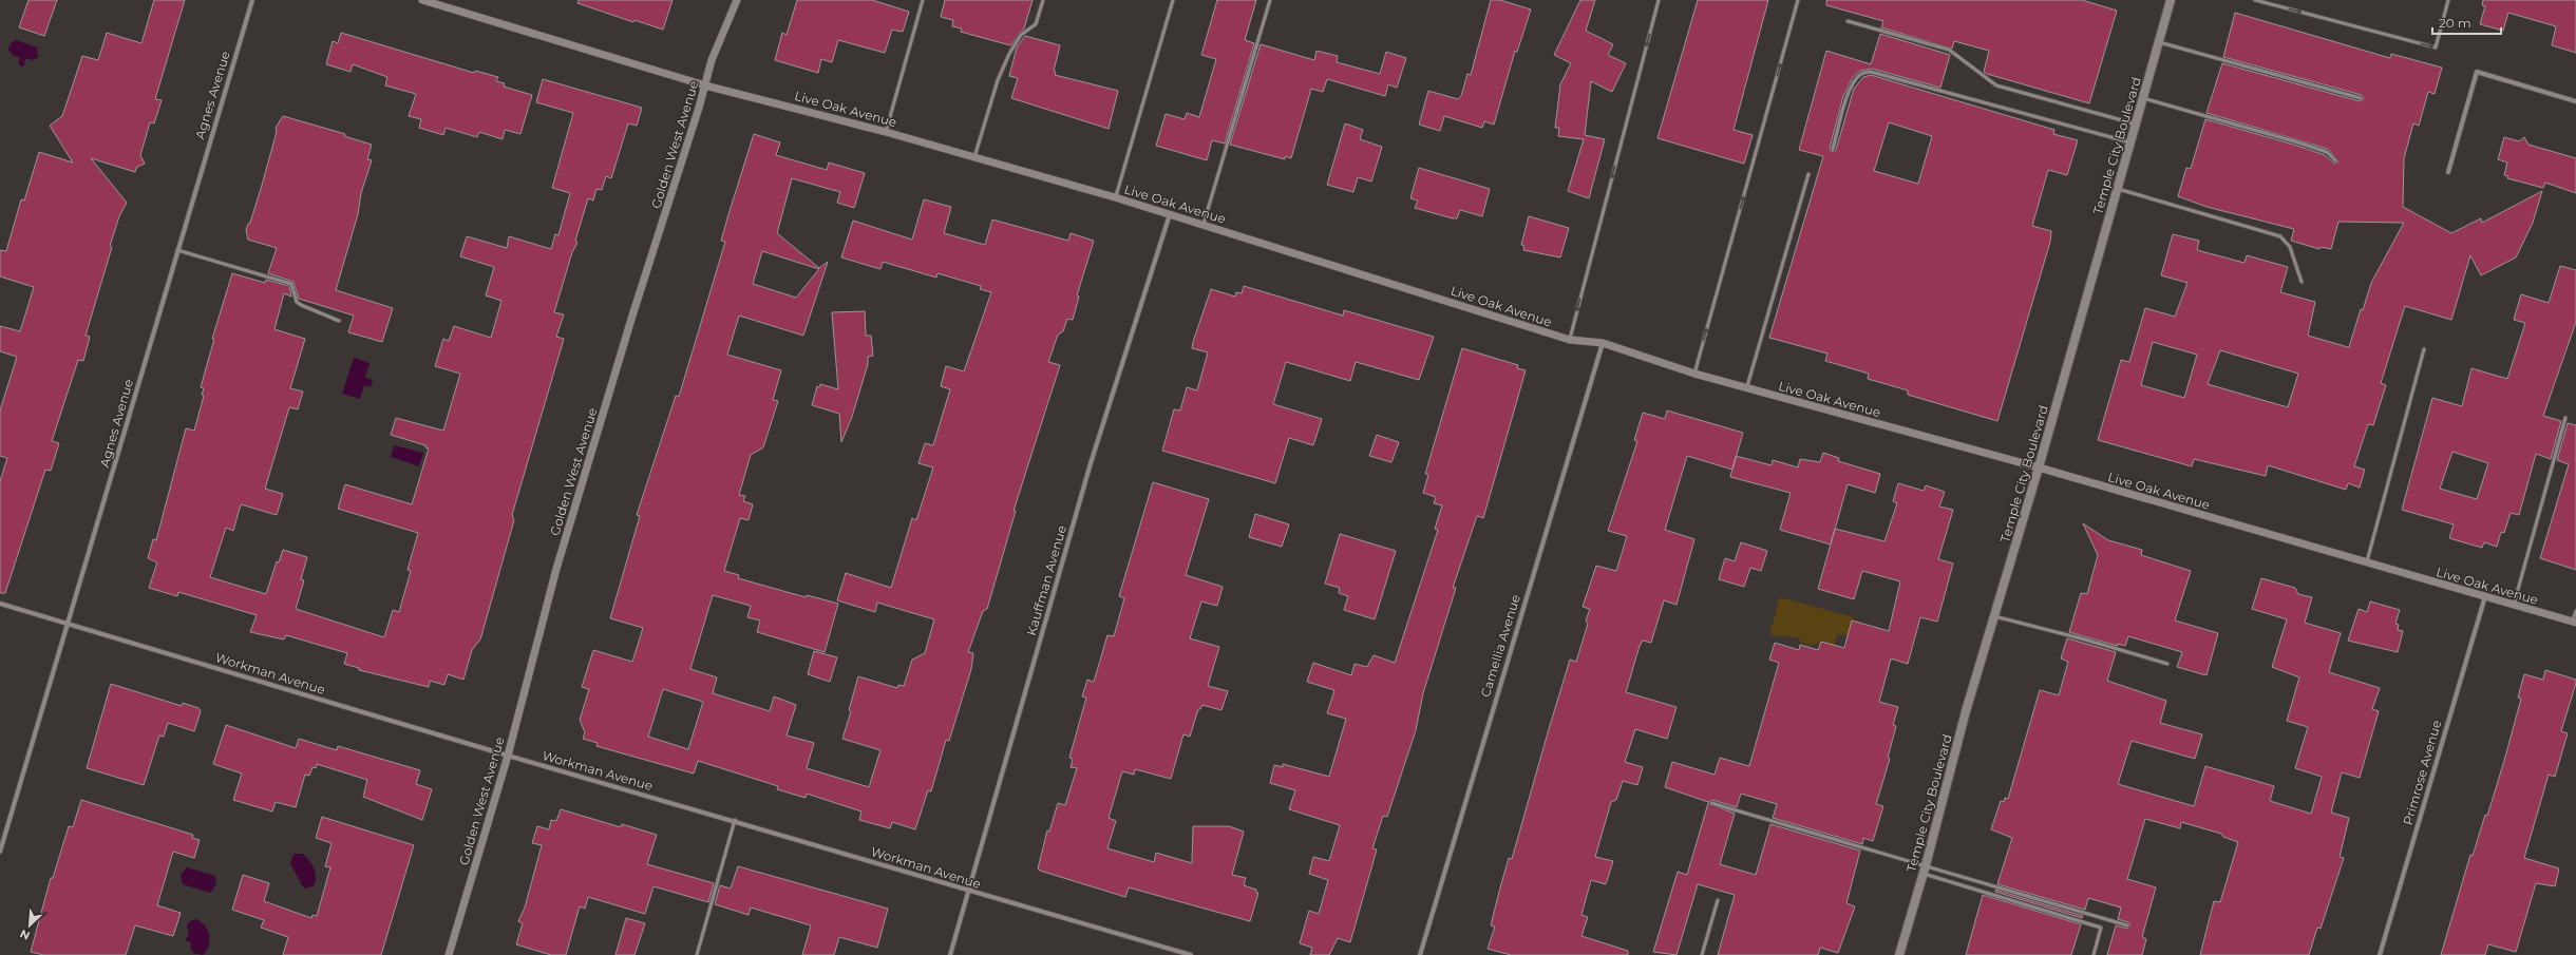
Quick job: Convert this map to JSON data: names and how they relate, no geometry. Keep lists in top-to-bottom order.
{
  "streets": {
    "main road": ["Temple City Boulevard"],
    "street": [
      "Agnes Avenue",
      "Live Oak Avenue",
      "Golden West Avenue",
      "Kauffman Avenue",
      "Camellia Avenue",
      "Workman Avenue",
      "Primrose Avenue"
    ]
  },
  "crossings": [
    ["Agnes Avenue", "Workman Avenue"],
    ["Live Oak Avenue", "Golden West Avenue"],
    ["Live Oak Avenue", "Temple City Boulevard"],
    ["Live Oak Avenue", "Kauffman Avenue"],
    ["Live Oak Avenue", "Camellia Avenue"],
    ["Live Oak Avenue", "Primrose Avenue"],
    ["Golden West Avenue", "Workman Avenue"],
    ["Kauffman Avenue", "Workman Avenue"]
  ],
  "scale_bar": "20 m",
  "north": "bottom left"
}
